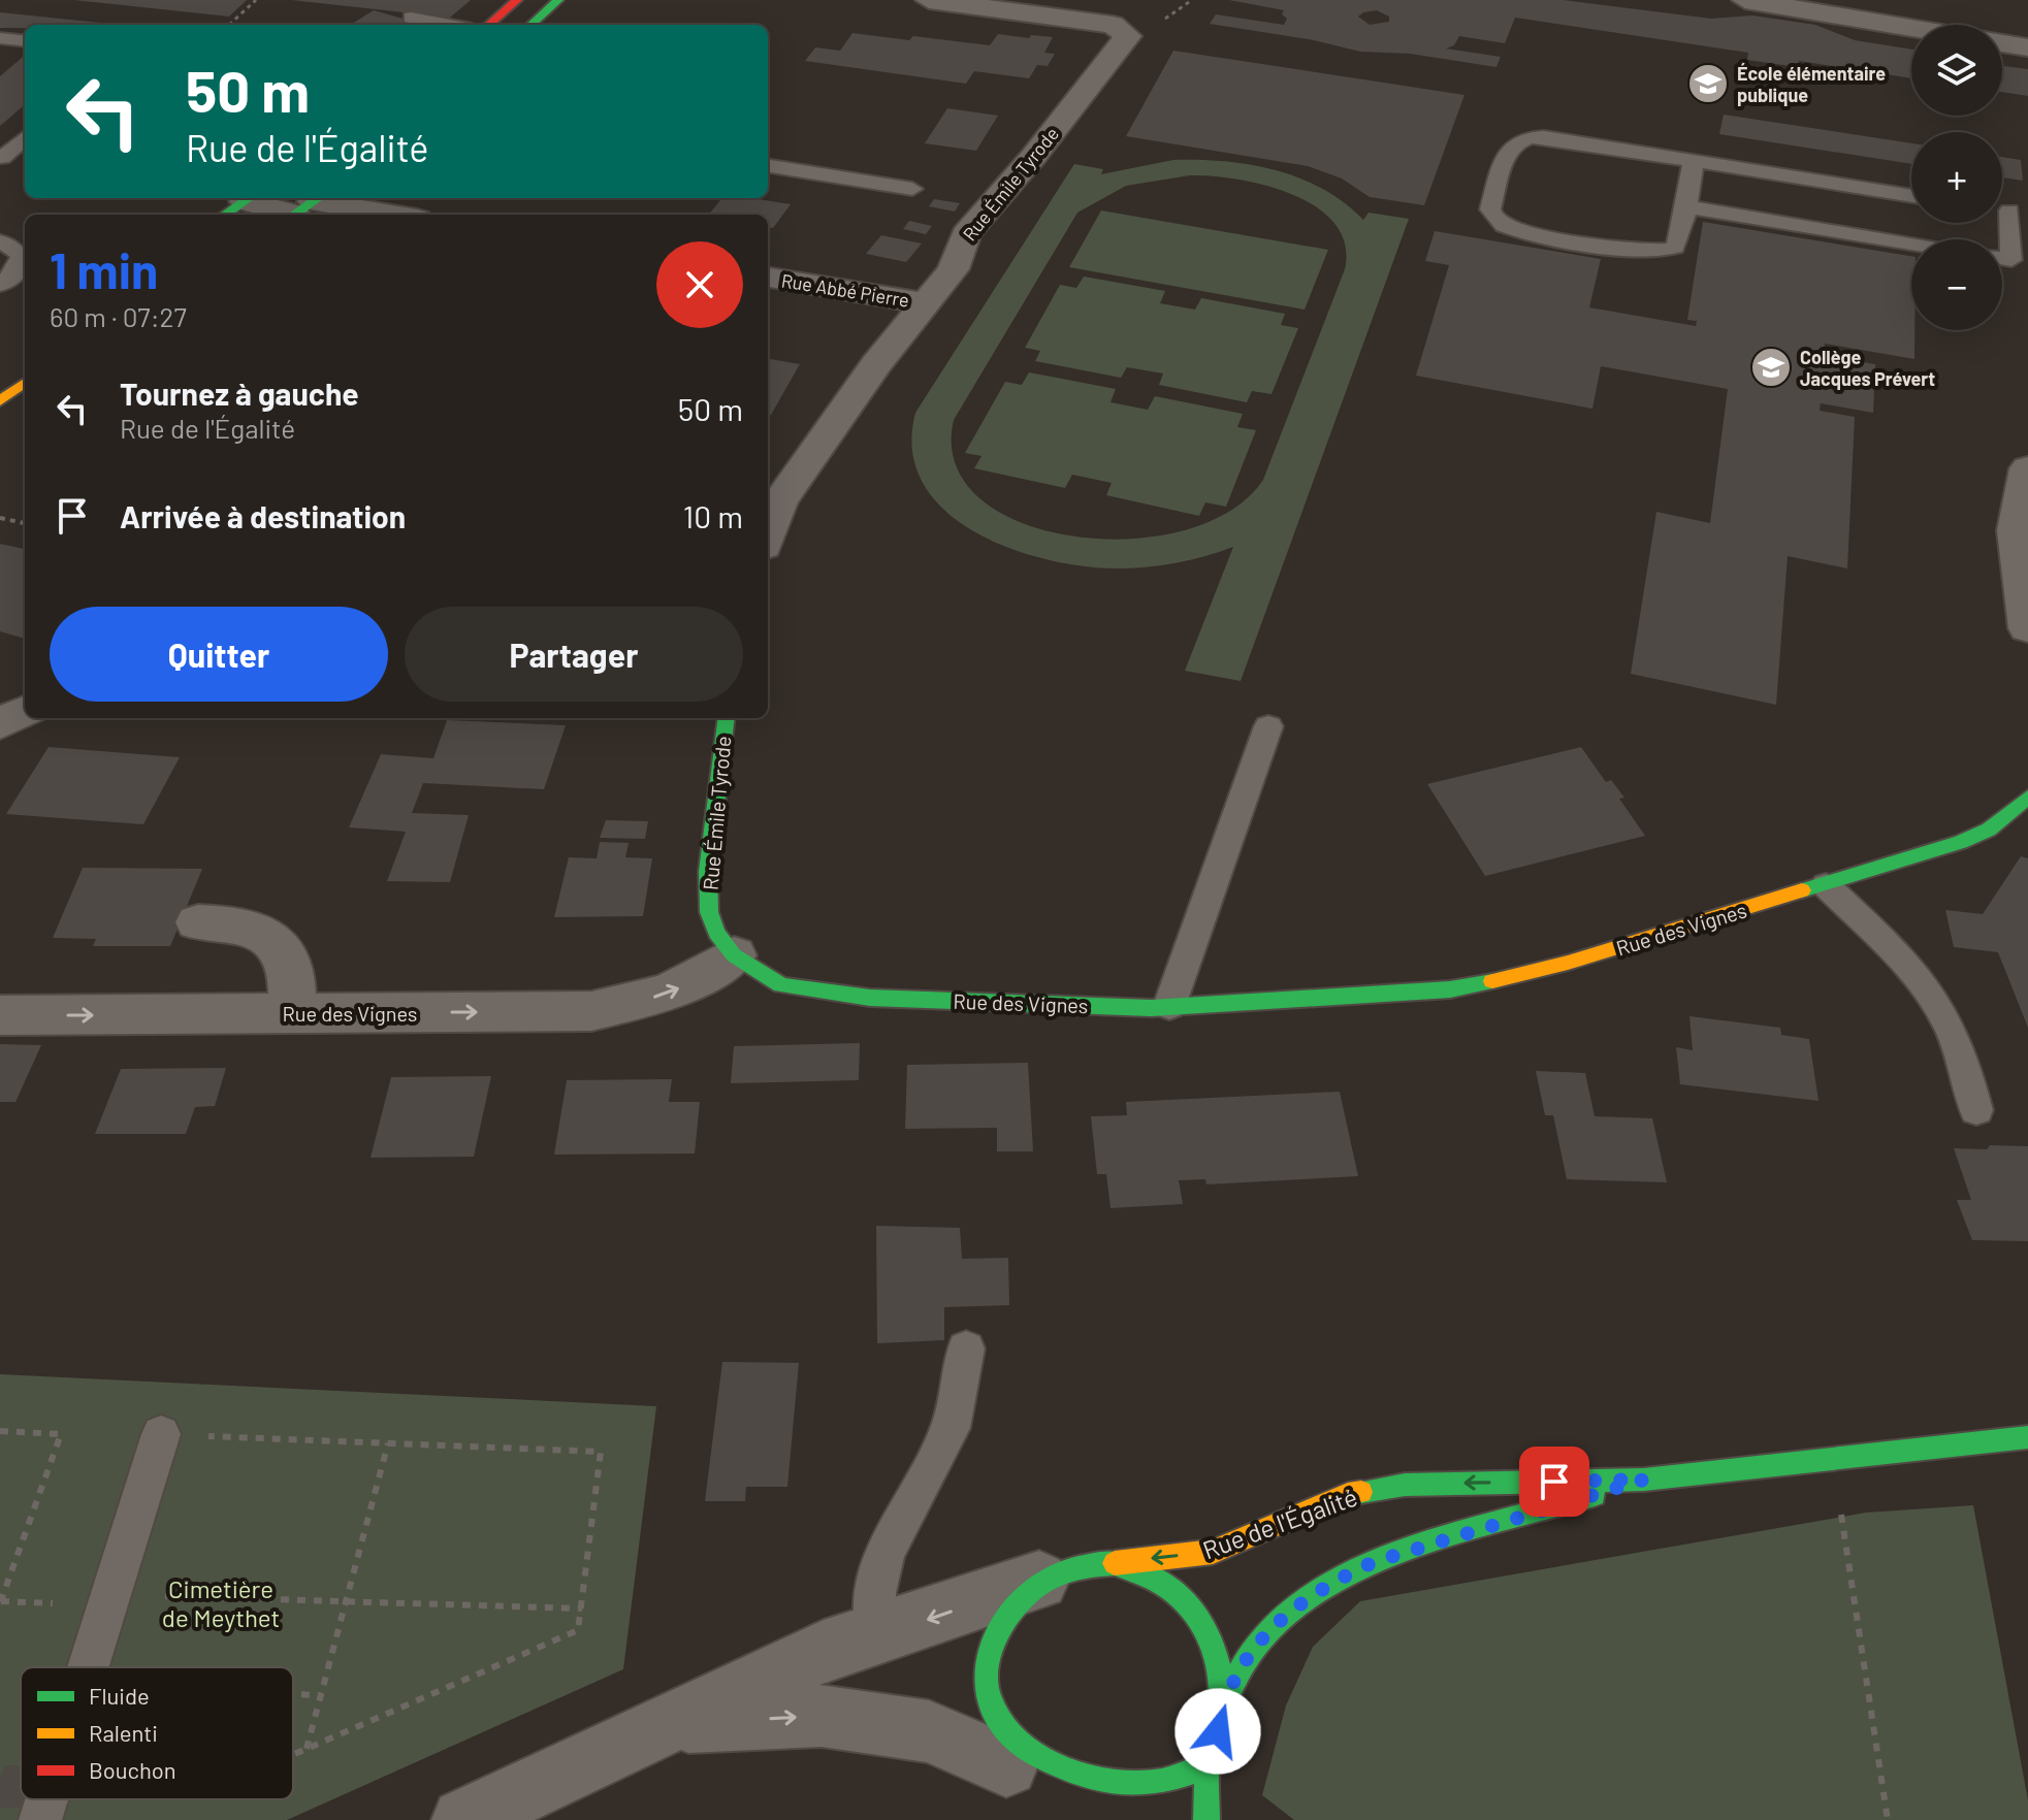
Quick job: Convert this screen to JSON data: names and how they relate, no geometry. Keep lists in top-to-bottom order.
{
  "streets": {
    "street": [
      "Rue Émile Tyrode",
      "Rue Abbé Pierre",
      "Rue des Vignes",
      "Rue de l'Égalité"
    ]
  },
  "crossings": [
    ["Rue Émile Tyrode", "Rue Abbé Pierre"],
    ["Rue Émile Tyrode", "Rue des Vignes"]
  ],
  "one_way": ["Rue des Vignes"],
  "parks": ["Cimetière de Meythet"],
  "places": {
    "school or university": ["École élémentaire publique", "Collège Jacques Prévert"]
  },
  "legend": ["Fluide", "Ralenti", "Bouchon"],
  "page": {
    "map_buttons": ["+", "−"],
    "turn": ["50 m", "Rue de l'Égalité"],
    "heading": ["1 min", "60 m · 07:27"],
    "list": [
      {
        "name": "Tournez à gauche",
        "note": "Rue de l'Égalité",
        "value": "50 m"
      },
      {
        "name": "Arrivée à destination",
        "value": "10 m"
      }
    ],
    "buttons": ["Quitter", "Partager"]
  }
}
